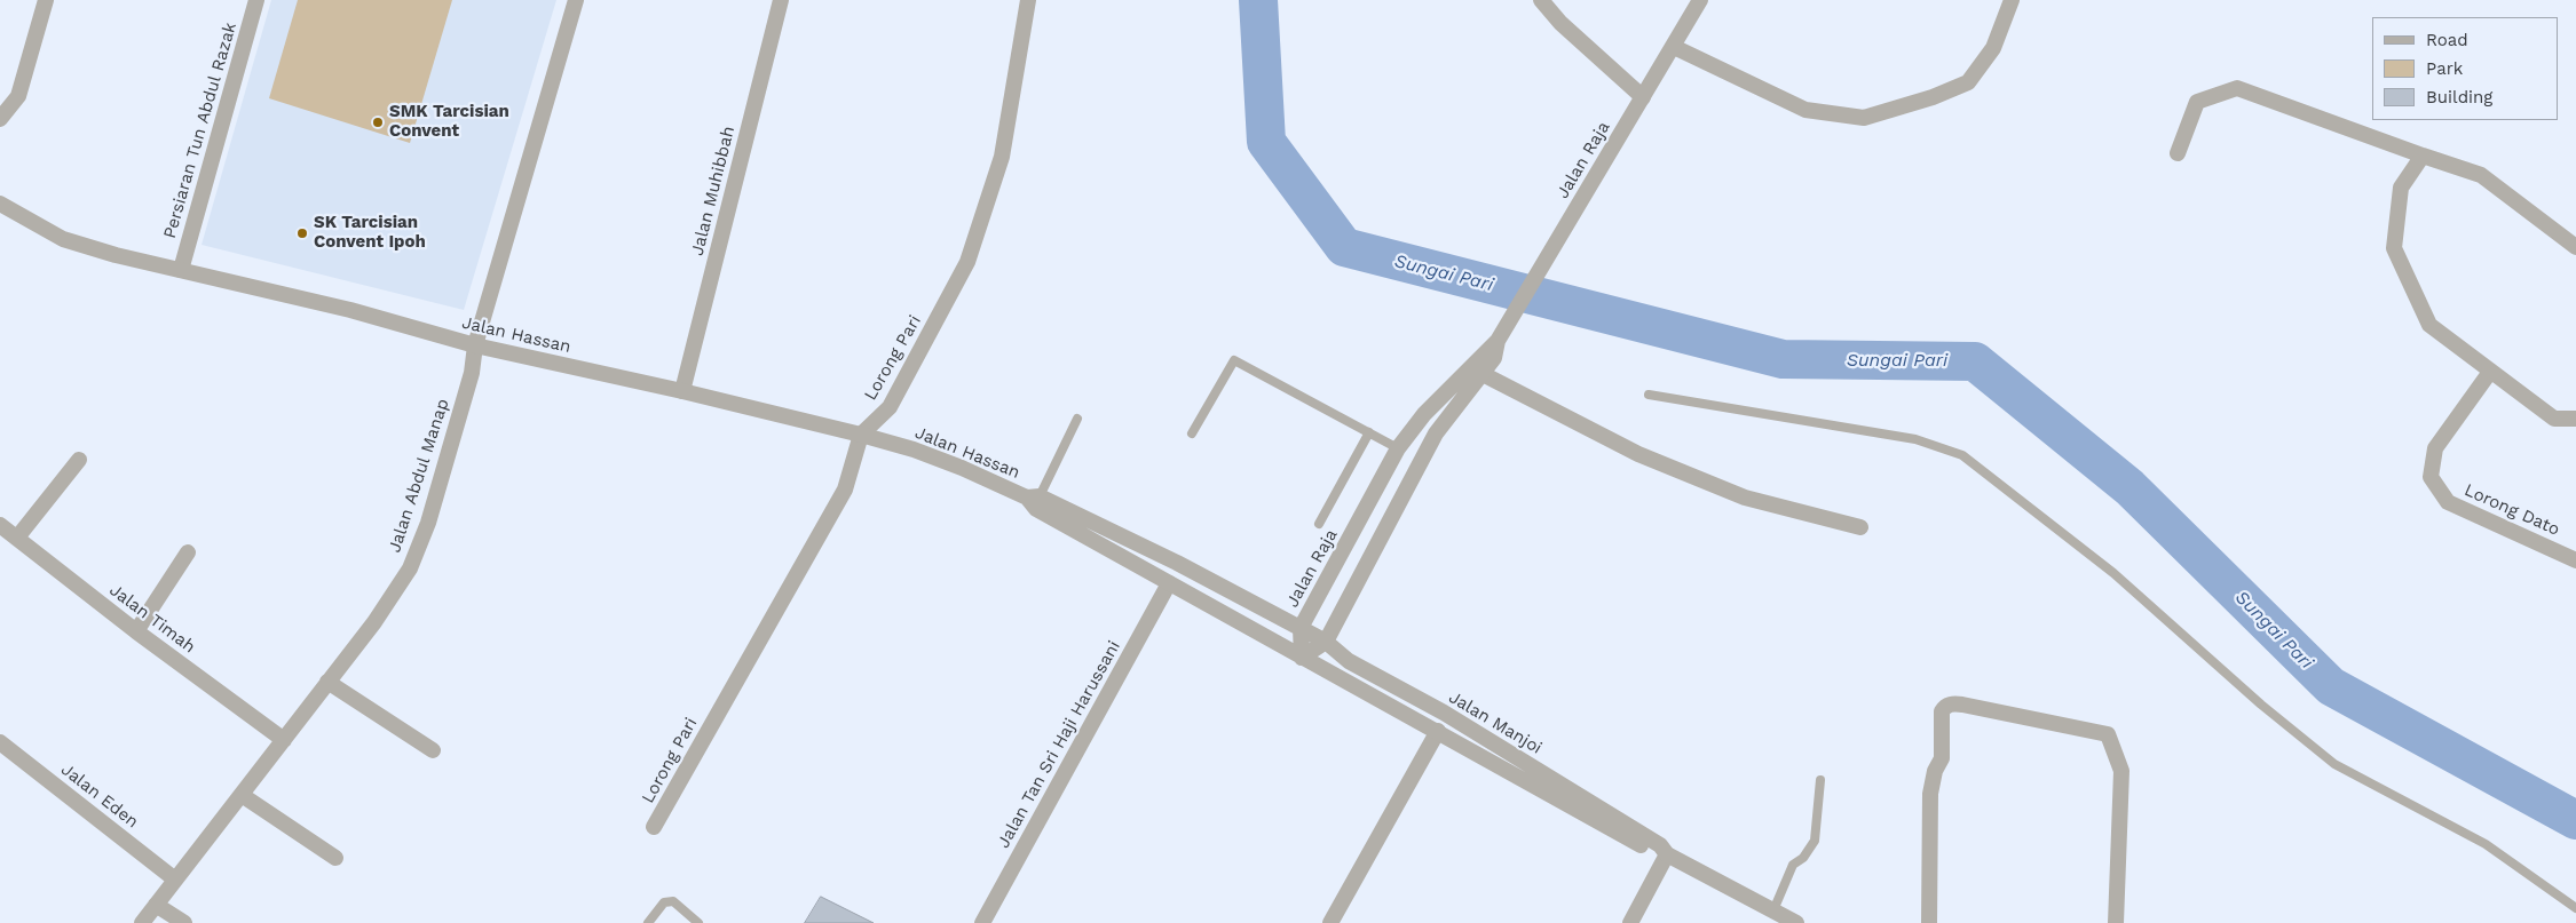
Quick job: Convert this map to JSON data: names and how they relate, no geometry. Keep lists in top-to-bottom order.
{
  "streets": {
    "street": [
      "Persiaran Tun Abdul Razak",
      "Jalan Raja",
      "Jalan Muhibbah",
      "Jalan Hassan",
      "Lorong Pari",
      "Jalan Abdul Manap",
      "Lorong Dato",
      "Jalan Timah",
      "Jalan Manjoi",
      "Jalan Tan Sri Haji Harussani",
      "Jalan Eden"
    ]
  },
  "crossings": [
    ["Persiaran Tun Abdul Razak", "Jalan Hassan"],
    ["Jalan Raja", "Jalan Hassan"],
    ["Jalan Raja", "Jalan Manjoi"],
    ["Jalan Muhibbah", "Jalan Hassan"],
    ["Jalan Hassan", "Lorong Pari"],
    ["Jalan Hassan", "Jalan Abdul Manap"],
    ["Jalan Hassan", "Jalan Manjoi"],
    ["Jalan Hassan", "Jalan Tan Sri Haji Harussani"],
    ["Jalan Abdul Manap", "Jalan Timah"],
    ["Jalan Abdul Manap", "Jalan Eden"]
  ],
  "water": ["Sungai Pari"],
  "places": ["SMK Tarcisian Convent", "SK Tarcisian Convent Ipoh"],
  "legend": ["Road", "Park", "Building"]
}
